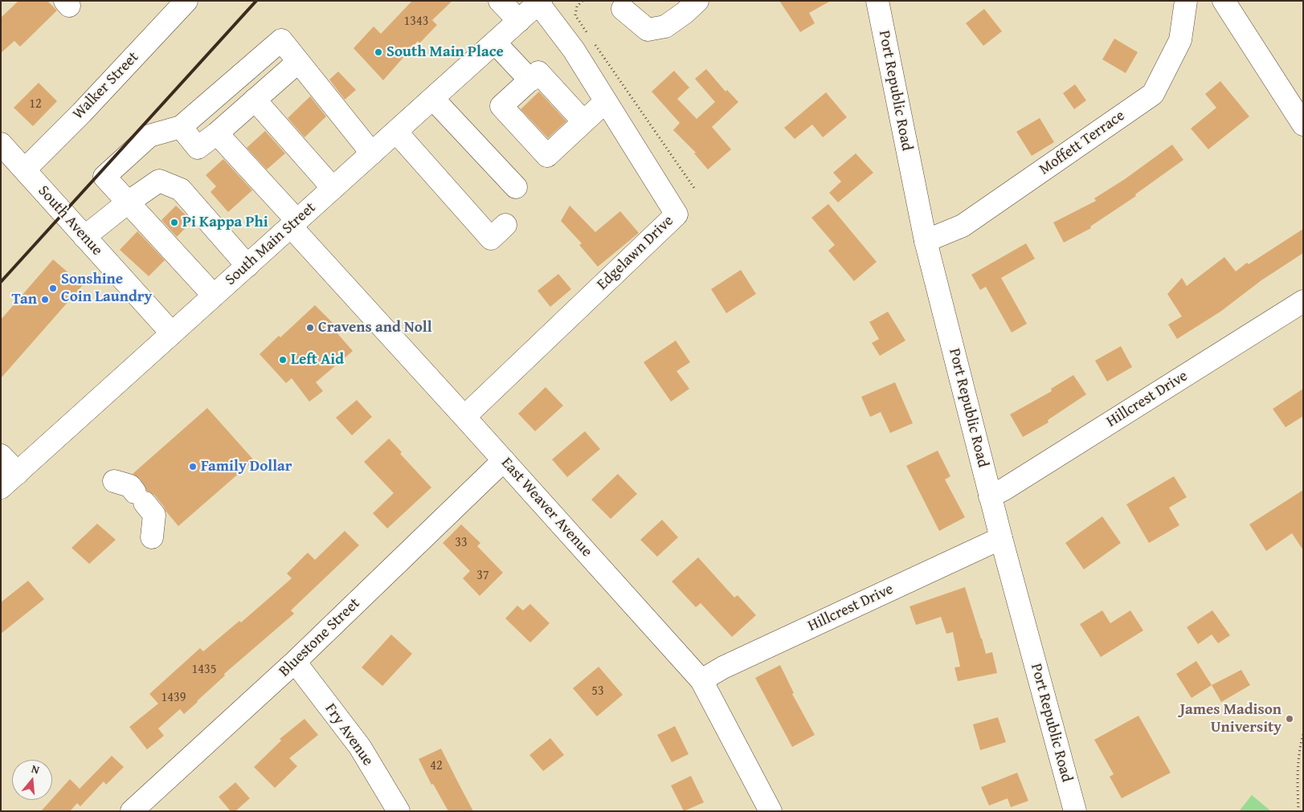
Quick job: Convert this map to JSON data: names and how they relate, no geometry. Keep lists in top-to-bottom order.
{
  "streets": {
    "street": [
      "Walker Street",
      "Port Republic Road",
      "Moffett Terrace",
      "South Avenue",
      "South Main Street",
      "Edgelawn Drive",
      "Hillcrest Drive",
      "East Weaver Avenue",
      "Bluestone Street",
      "Fry Avenue"
    ]
  },
  "crossings": [
    ["Walker Street", "South Avenue"],
    ["Port Republic Road", "Moffett Terrace"],
    ["Port Republic Road", "Hillcrest Drive"],
    ["South Avenue", "South Main Street"],
    ["South Main Street", "Edgelawn Drive"],
    ["South Main Street", "East Weaver Avenue"],
    ["Edgelawn Drive", "East Weaver Avenue"],
    ["Hillcrest Drive", "East Weaver Avenue"],
    ["East Weaver Avenue", "Bluestone Street"],
    ["Bluestone Street", "Fry Avenue"]
  ],
  "places": [
    "South Main Place",
    "Pi Kappa Phi",
    "Sonshine Coin Laundry",
    "Tan",
    "Cravens and Noll",
    "Left Aid",
    "Family Dollar",
    "James Madison University"
  ],
  "house_numbers": [
    "1343",
    "12",
    "33",
    "37",
    "1435",
    "53",
    "1439",
    "42"
  ],
  "north": "top"
}
